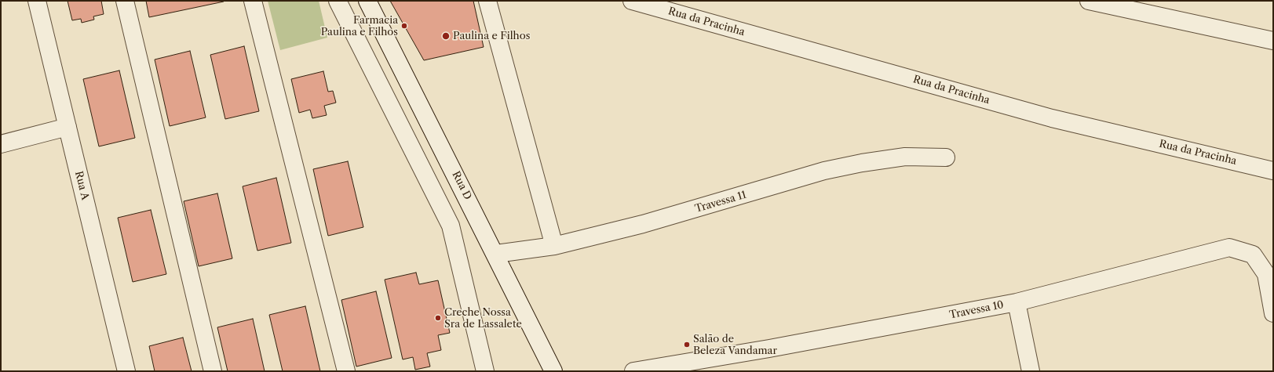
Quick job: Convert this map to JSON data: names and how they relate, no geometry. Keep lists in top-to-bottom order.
{
  "streets": {
    "street": [
      "Rua da Pracinha",
      "Rua A",
      "Rua D",
      "Travessa 11",
      "Travessa 10"
    ]
  },
  "crossings": [
    ["Rua D", "Travessa 11"]
  ],
  "places": [
    "Farmacia Paulina e Filhos",
    "Paulina e Filhos",
    "Creche Nossa Sra de Lassalete",
    "Salão de Beleza Vandamar"
  ]
}
